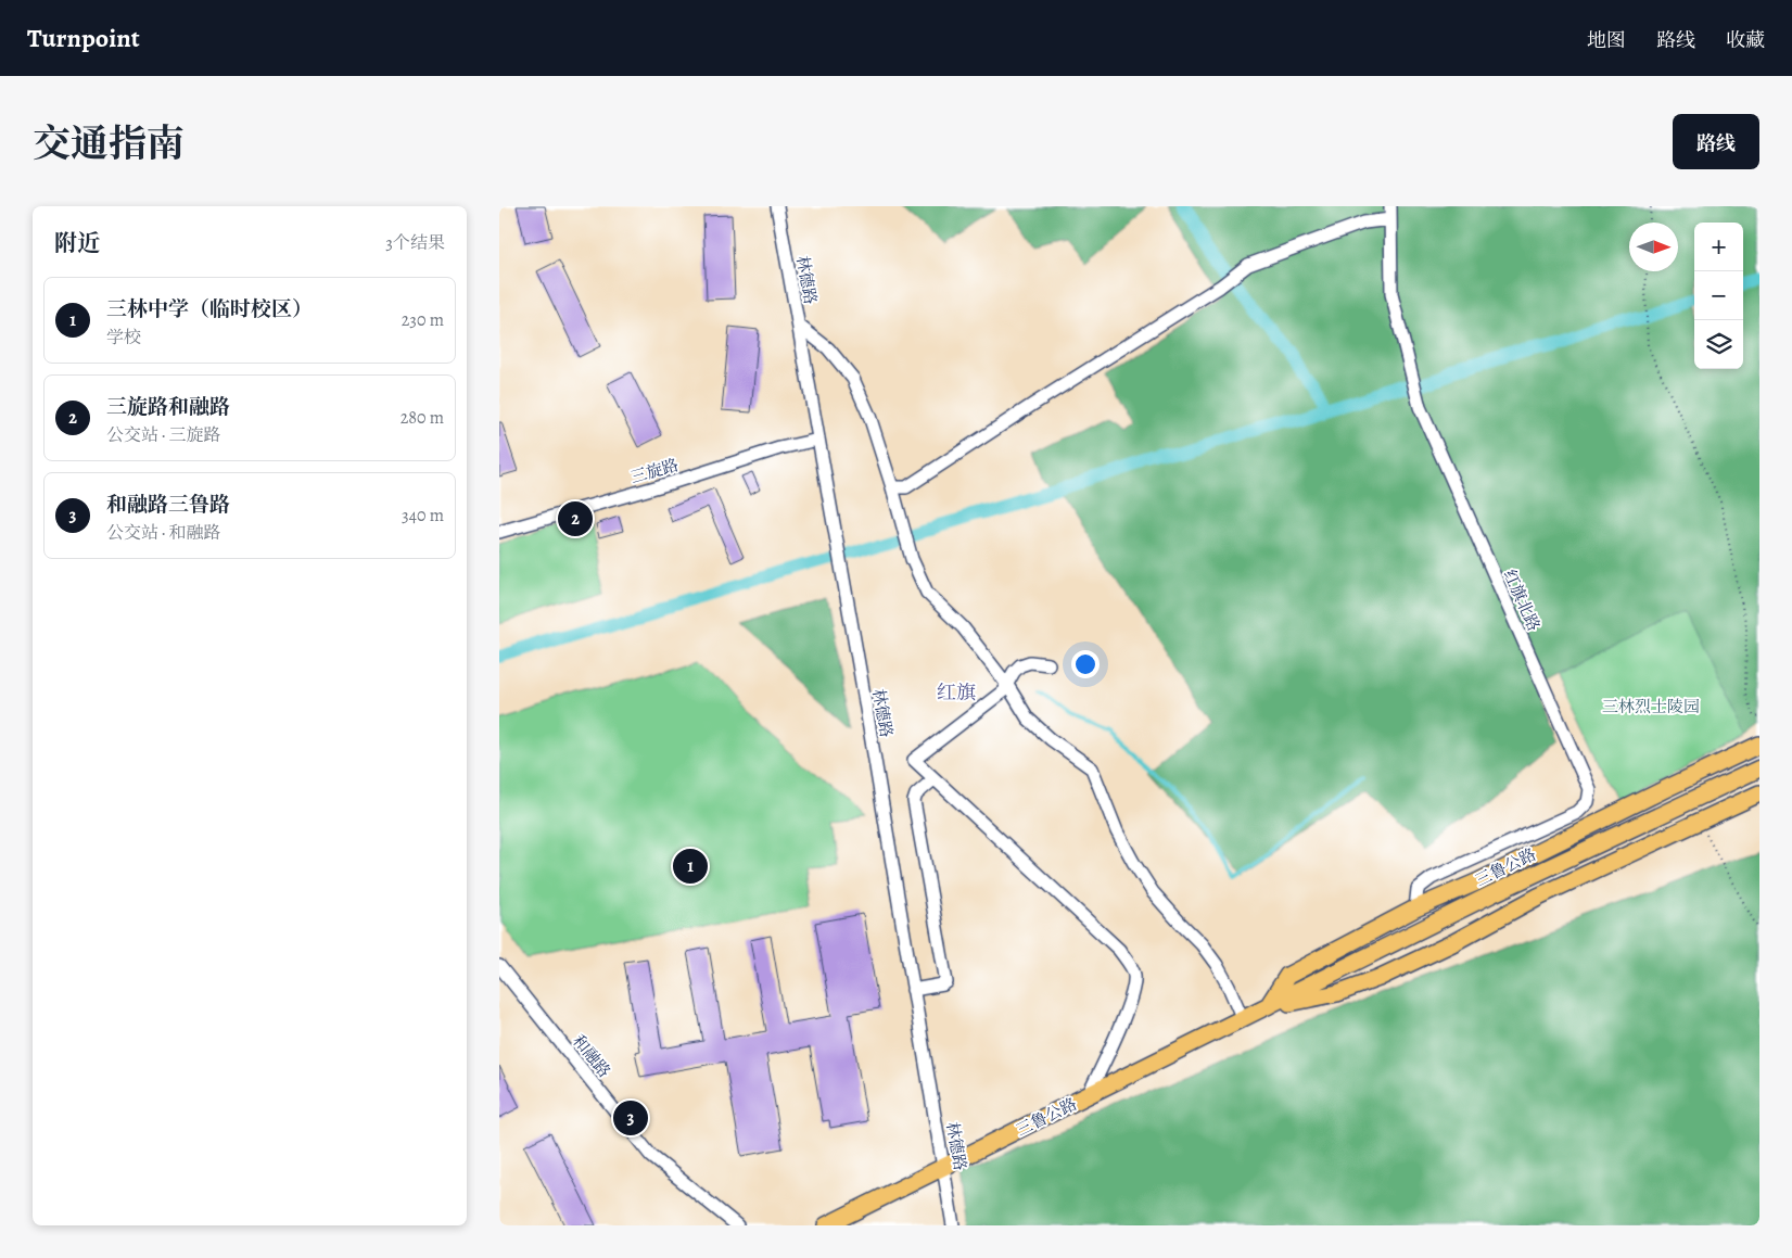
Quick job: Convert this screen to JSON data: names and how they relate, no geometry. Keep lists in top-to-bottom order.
{
  "streets": {
    "main road": ["三鲁公路"],
    "street": [
      "林德路",
      "三旋路",
      "红旗北路",
      "和融路"
    ]
  },
  "crossings": [
    ["林德路", "三旋路"],
    ["林德路", "三鲁公路"],
    ["红旗北路", "三鲁公路"]
  ],
  "districts": ["红旗"],
  "parks": ["三林烈士陵园"],
  "north": "right",
  "page": {
    "header": "Turnpoint",
    "nav": ["地图", "路线", "收藏"],
    "title": "交通指南",
    "buttons": "路线",
    "heading": ["附近", "3个结果"],
    "map_buttons": ["+", "−"],
    "list": [
      {
        "mark": "1",
        "name": "三林中学（临时校区）",
        "note": "学校",
        "value": "230 m"
      },
      {
        "mark": "2",
        "name": "三旋路和融路",
        "note": "公交站 · 三旋路",
        "value": "280 m"
      },
      {
        "mark": "3",
        "name": "和融路三鲁路",
        "note": "公交站 · 和融路",
        "value": "340 m"
      }
    ],
    "pins": ["2", "1", "3"]
  }
}
